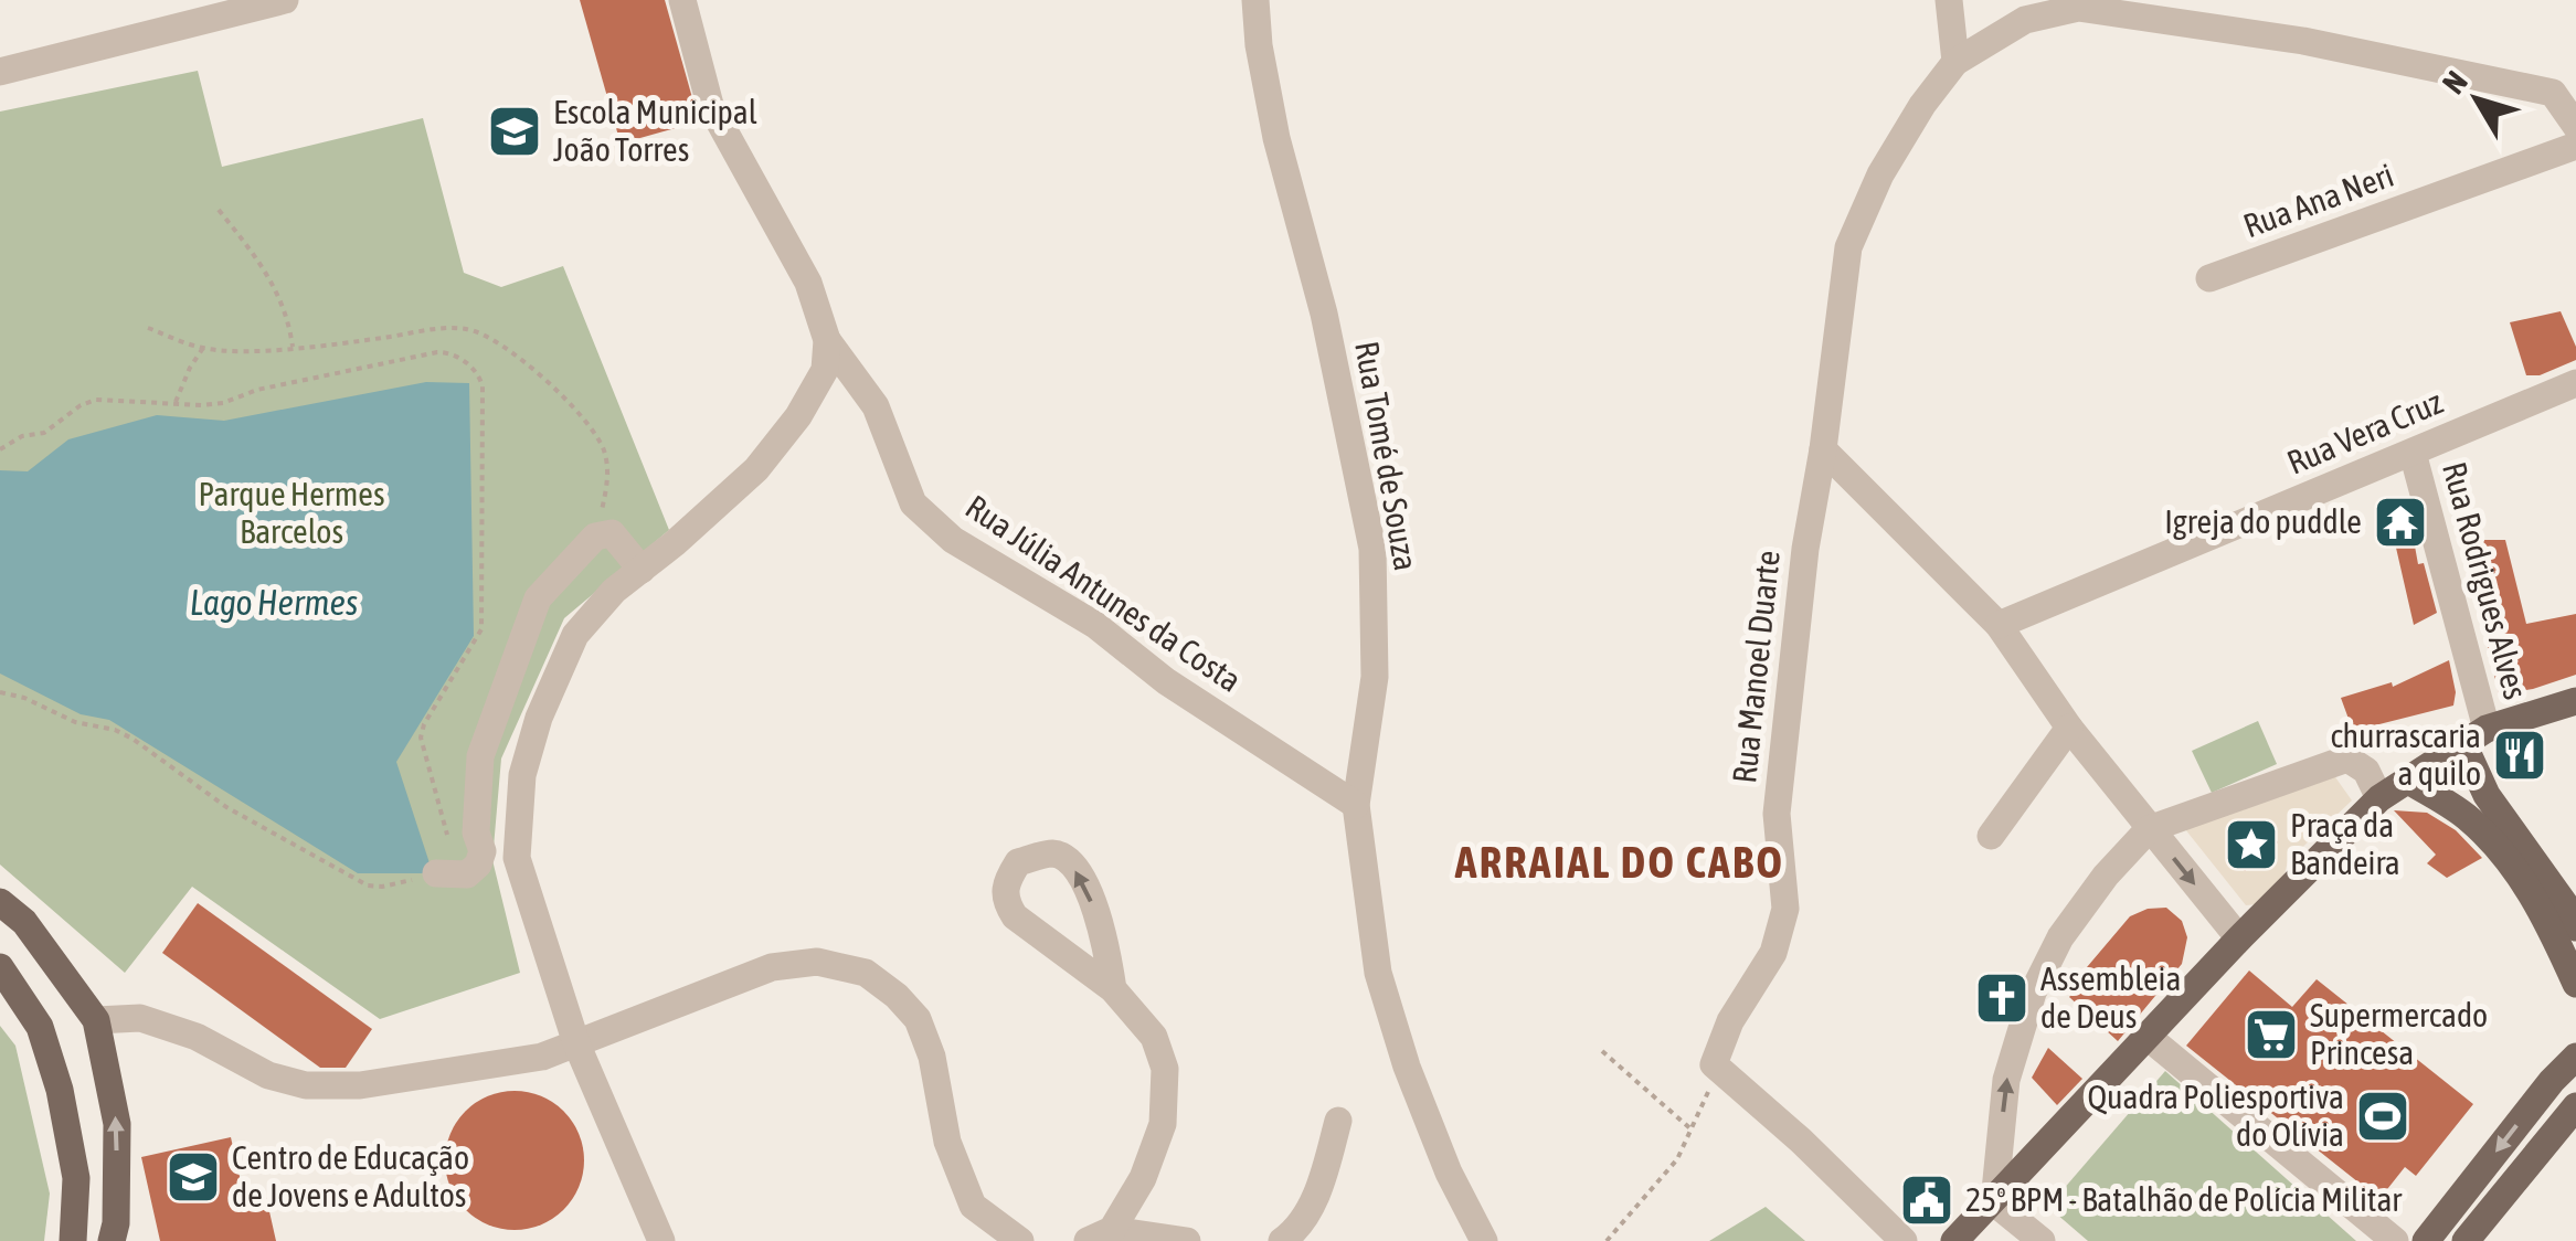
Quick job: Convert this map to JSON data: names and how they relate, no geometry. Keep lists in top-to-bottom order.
{
  "streets": {
    "main road": ["Rua Rodrigues Alves"],
    "street": [
      "Rua Ana Neri",
      "Rua Vera Cruz",
      "Rua Tomé de Souza",
      "Rua Júlia Antunes da Costa",
      "Rua Manoel Duarte"
    ]
  },
  "crossings": [
    ["Rua Vera Cruz", "Rua Rodrigues Alves"],
    ["Rua Tomé de Souza", "Rua Júlia Antunes da Costa"]
  ],
  "districts": ["ARRAIAL DO CABO"],
  "water": ["Lago Hermes"],
  "parks": ["Parque Hermes Barcelos"],
  "places": {
    "school or university": ["Escola Municipal João Torres", "Centro de Educação de Jovens e Adultos"],
    "temple": ["Igreja do puddle"],
    "restaurant": ["churrascaria a quilo"],
    "place": ["Praça da Bandeira"],
    "church": ["Assembleia de Deus"],
    "supermarket": ["Supermercado Princesa"],
    "sports": ["Quadra Poliesportiva do Olívia"],
    "public building": ["25º BPM - Batalhão de Polícia Militar"]
  },
  "north": "top left"
}
